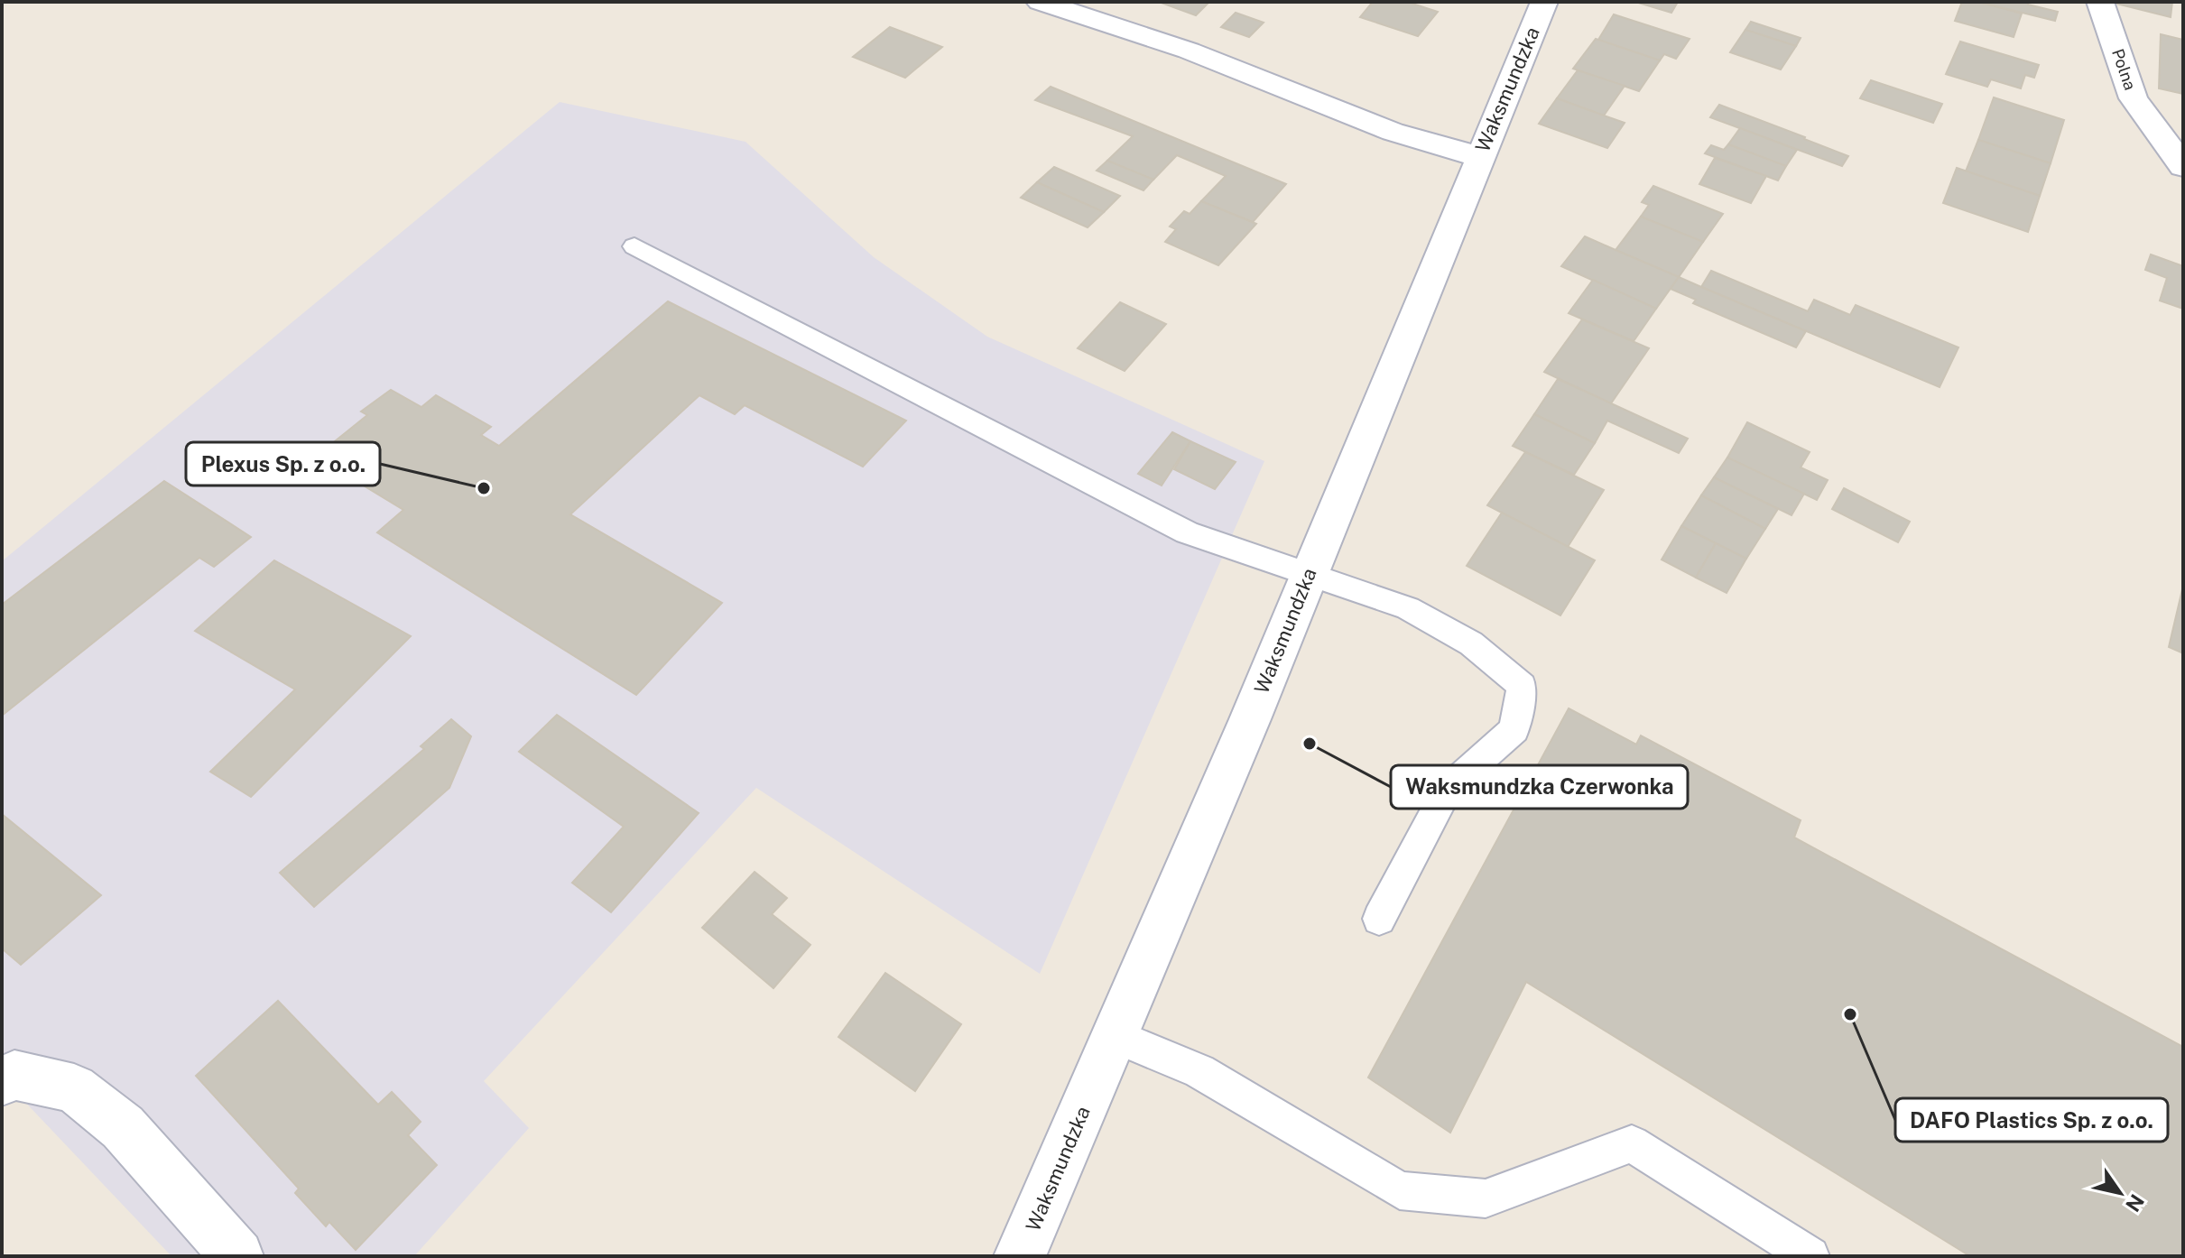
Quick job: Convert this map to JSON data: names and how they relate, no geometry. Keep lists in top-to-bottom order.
{
  "streets": {
    "street": ["Polna", "Waksmundzka"]
  },
  "places": ["Plexus Sp. z o.o.", "Waksmundzka Czerwonka", "DAFO Plastics Sp. z o.o."],
  "north": "bottom right"
}
